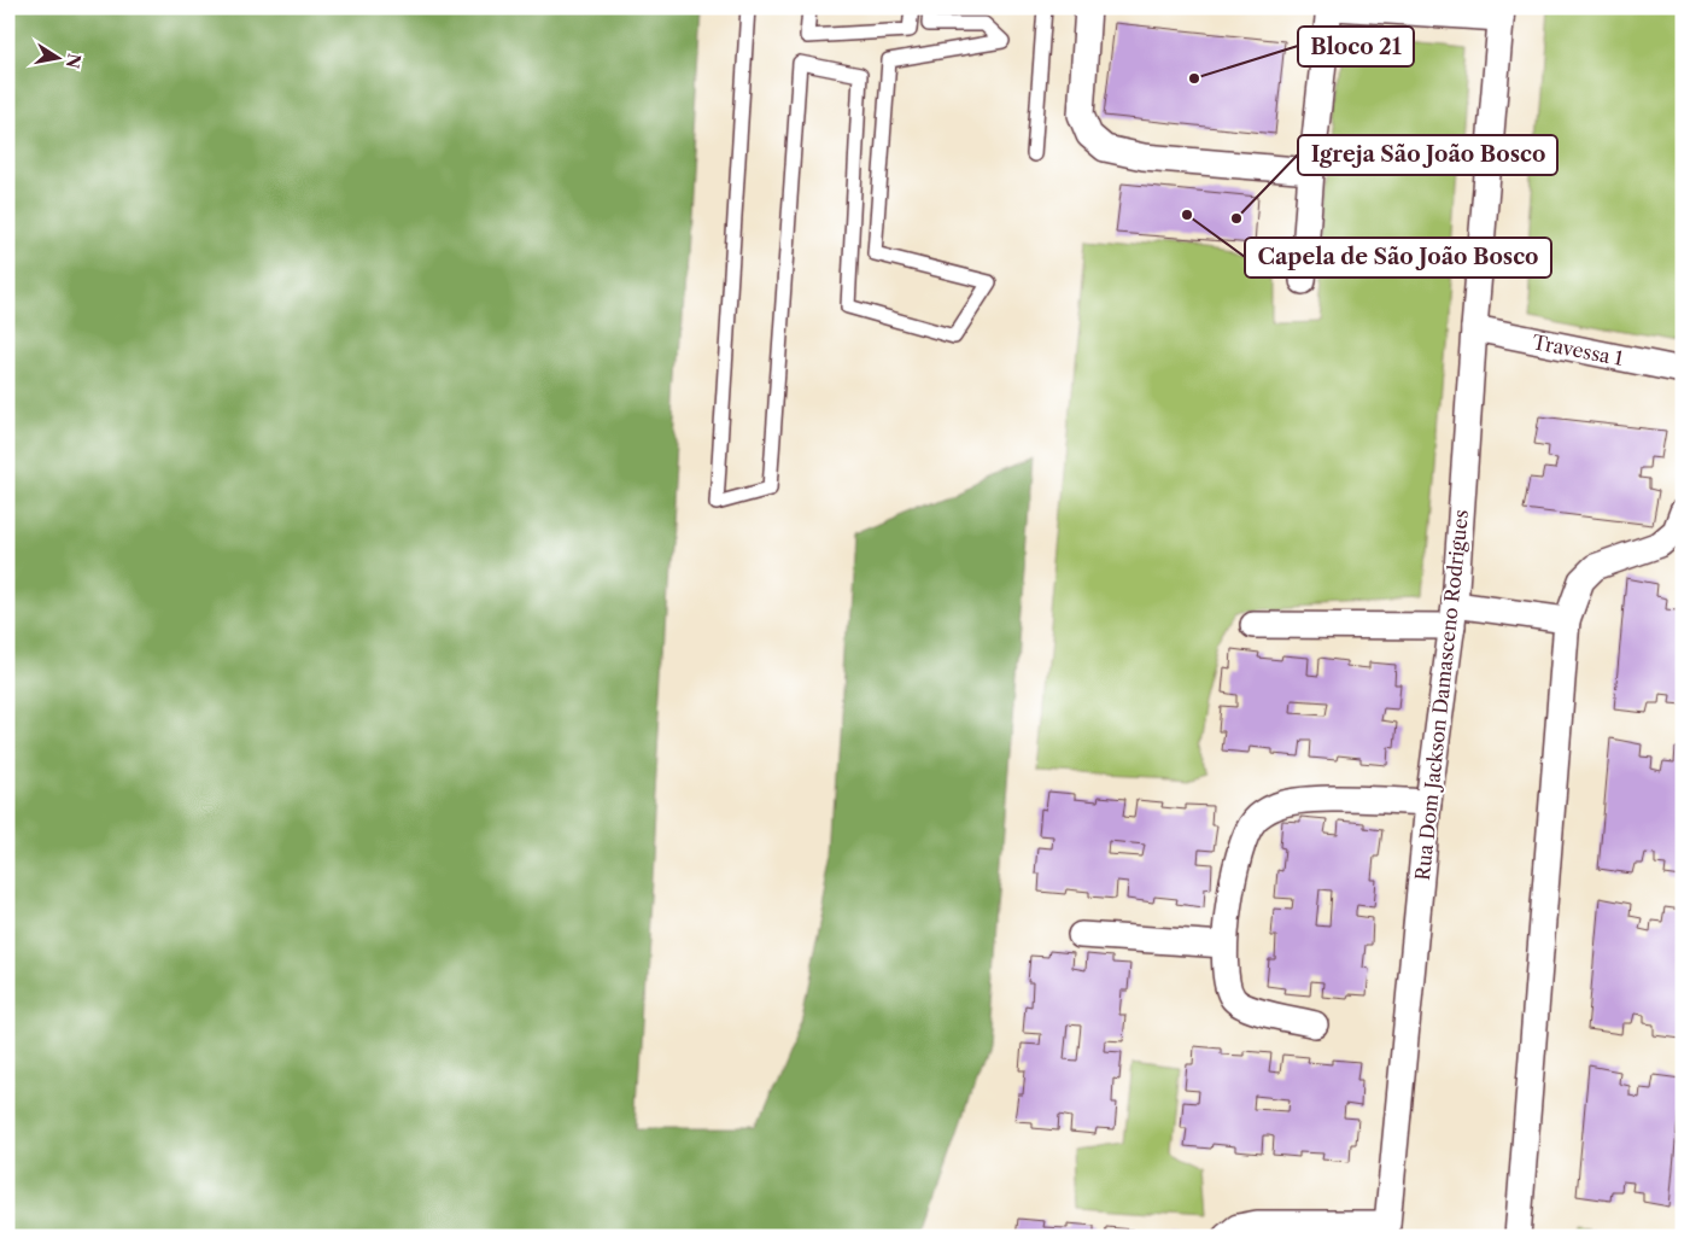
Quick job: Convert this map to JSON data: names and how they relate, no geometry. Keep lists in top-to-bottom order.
{
  "streets": {
    "street": ["Travessa 1", "Rua Dom Jackson Damasceno Rodrigues"]
  },
  "crossings": [
    ["Travessa 1", "Rua Dom Jackson Damasceno Rodrigues"]
  ],
  "places": ["Bloco 21", "Capela de São João Bosco", "Igreja São João Bosco"],
  "north": "right"
}
